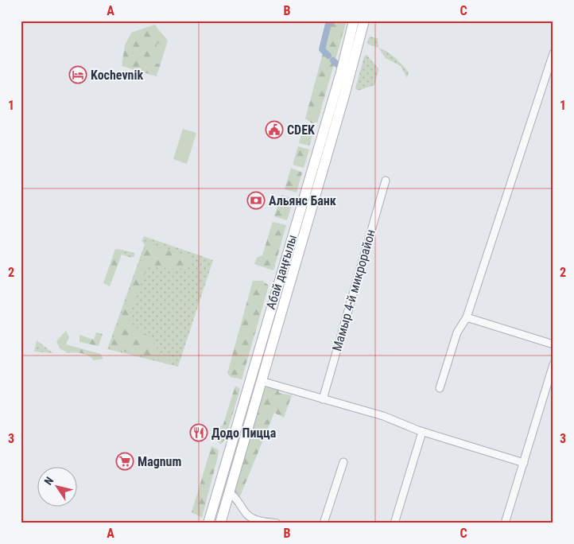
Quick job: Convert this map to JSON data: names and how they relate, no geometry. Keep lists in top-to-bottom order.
{
  "streets": {
    "main road": ["Абай даңғылы"],
    "street": ["Мамыр 4-й микрорайон"]
  },
  "places": {
    "hotel": ["Kochevnik"],
    "public building": ["CDEK"],
    "bank": ["Альянс Банк"],
    "restaurant": ["Додо Пицца"],
    "supermarket": ["Magnum"]
  },
  "north": "top left",
  "grid": {
    "columns": ["A", "B", "C"],
    "rows": ["1", "2", "3"]
  }
}
